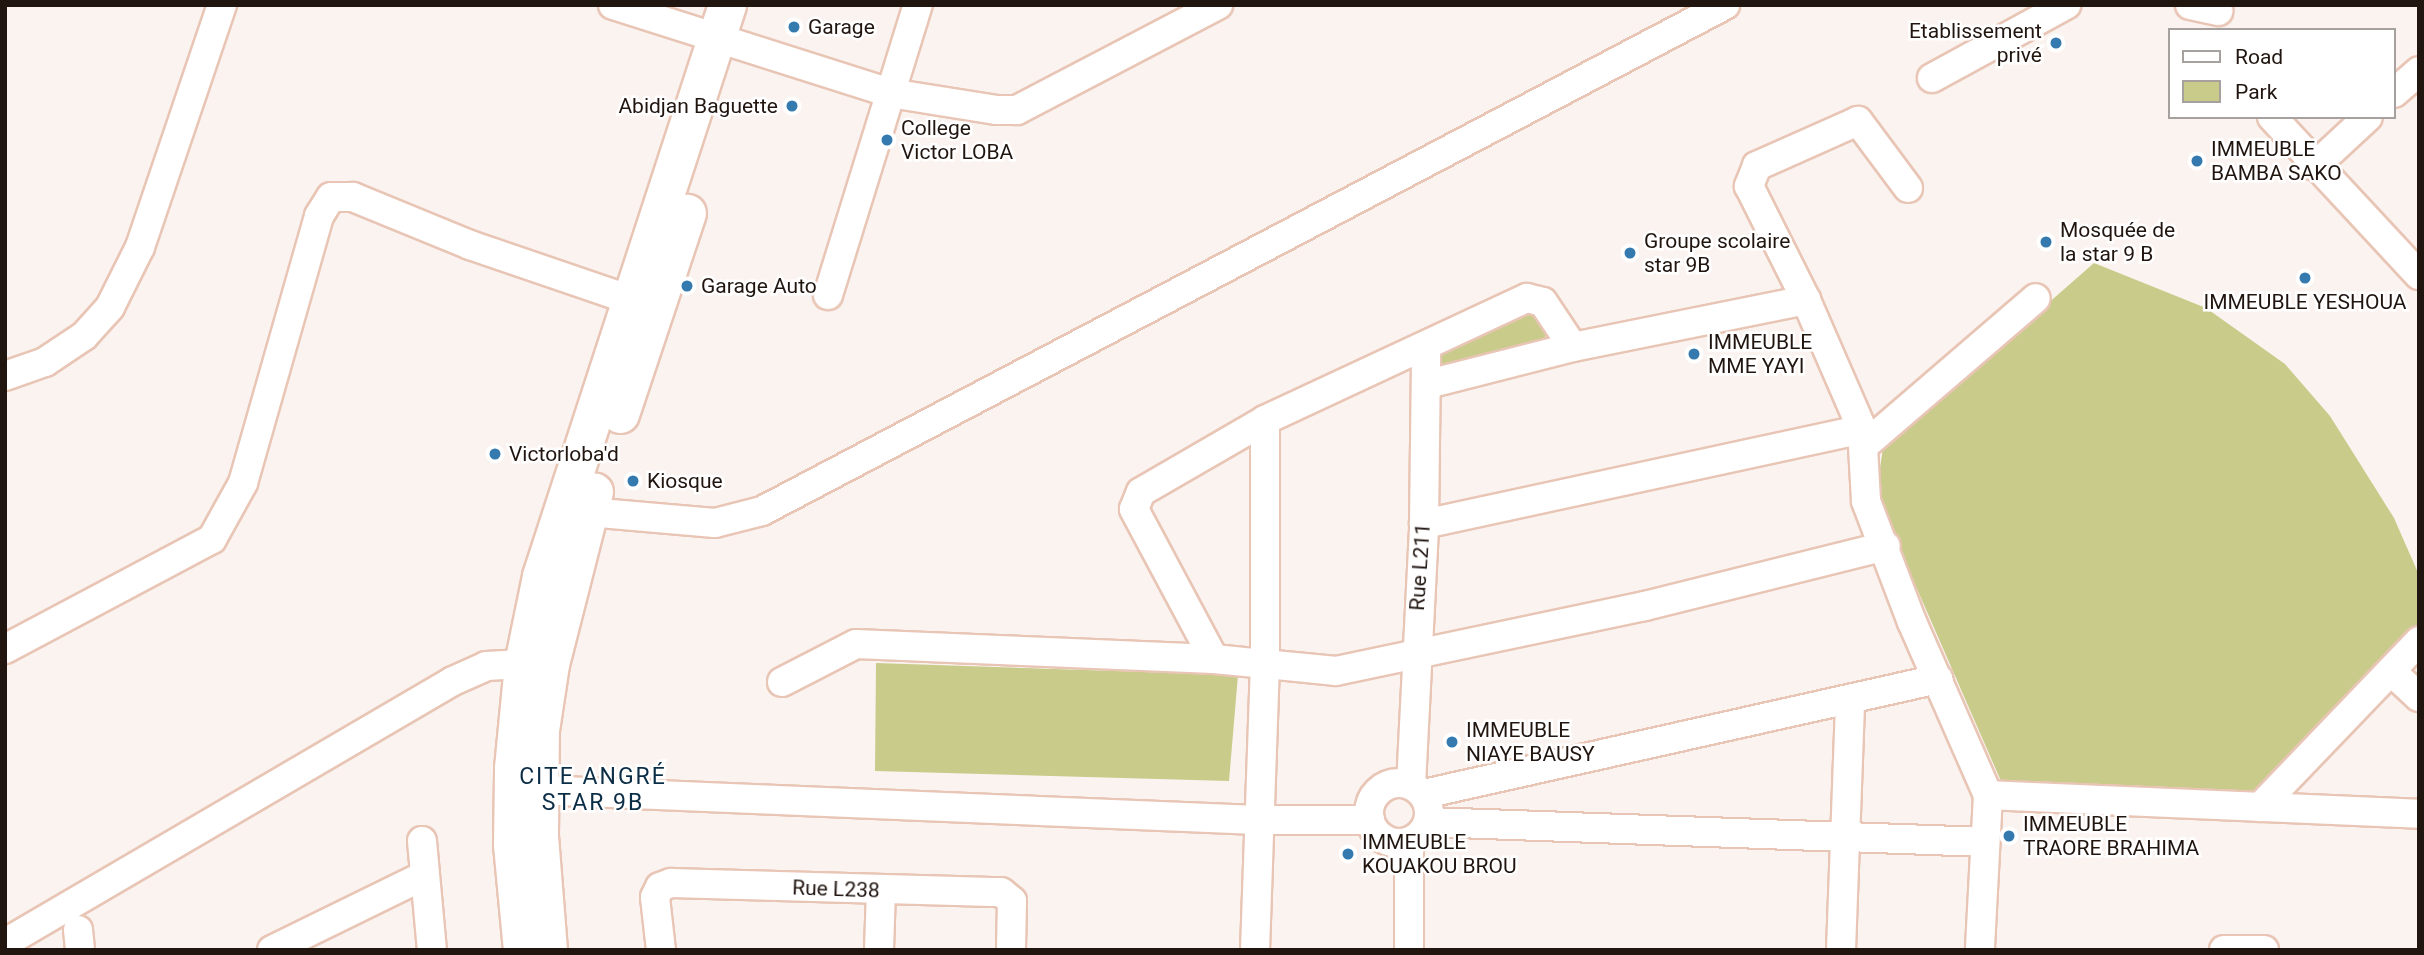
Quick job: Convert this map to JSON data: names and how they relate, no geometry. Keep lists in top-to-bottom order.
{
  "streets": {
    "street": ["Rue L211", "Rue L238"]
  },
  "districts": ["CITE ANGRÉ STAR 9B"],
  "places": [
    "Garage",
    "Etablissement privé",
    "Abidjan Baguette",
    "College Victor LOBA",
    "IMMEUBLE BAMBA SAKO",
    "Mosquée de la star 9 B",
    "Groupe scolaire star 9B",
    "IMMEUBLE YESHOUA",
    "Garage Auto",
    "IMMEUBLE MME YAYI",
    "Victorloba'd",
    "Kiosque",
    "IMMEUBLE NIAYE BAUSY",
    "IMMEUBLE TRAORE BRAHIMA",
    "IMMEUBLE KOUAKOU BROU"
  ],
  "legend": ["Road", "Park"]
}
